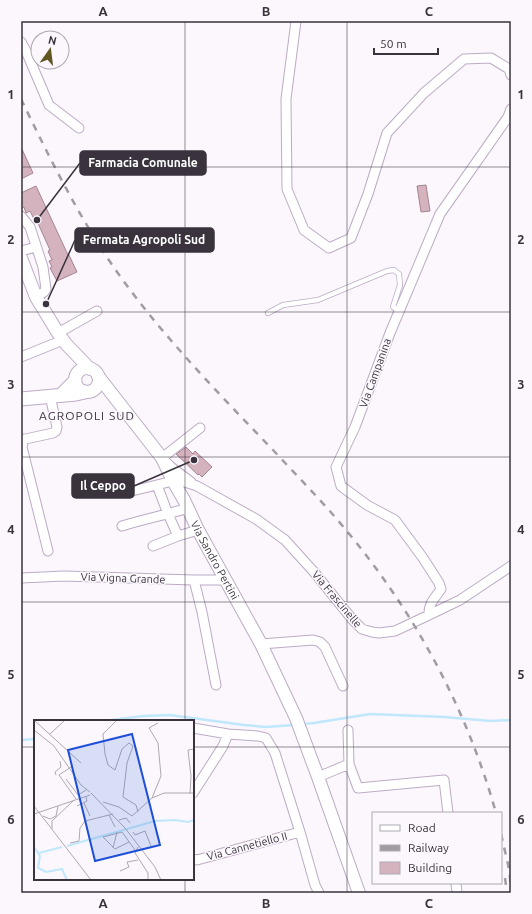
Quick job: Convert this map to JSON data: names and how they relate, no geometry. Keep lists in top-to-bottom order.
{
  "streets": {
    "street": [
      "Via Campanina",
      "Via Sandro Pertini",
      "Via Vigna Grande",
      "Via Frascinelle",
      "Via Cannetiello II"
    ]
  },
  "crossings": [
    ["Via Campanina", "Via Frascinelle"],
    ["Via Sandro Pertini", "Via Vigna Grande"],
    ["Via Sandro Pertini", "Via Frascinelle"]
  ],
  "districts": ["AGROPOLI SUD"],
  "places": ["Farmacia Comunale", "Fermata Agropoli Sud", "Il Ceppo"],
  "legend": ["Road", "Railway", "Building"],
  "scale_bar": "50 m",
  "north": "top",
  "grid": {
    "columns": ["A", "B", "C"],
    "rows": [
      "1",
      "2",
      "3",
      "4",
      "5",
      "6"
    ]
  }
}
